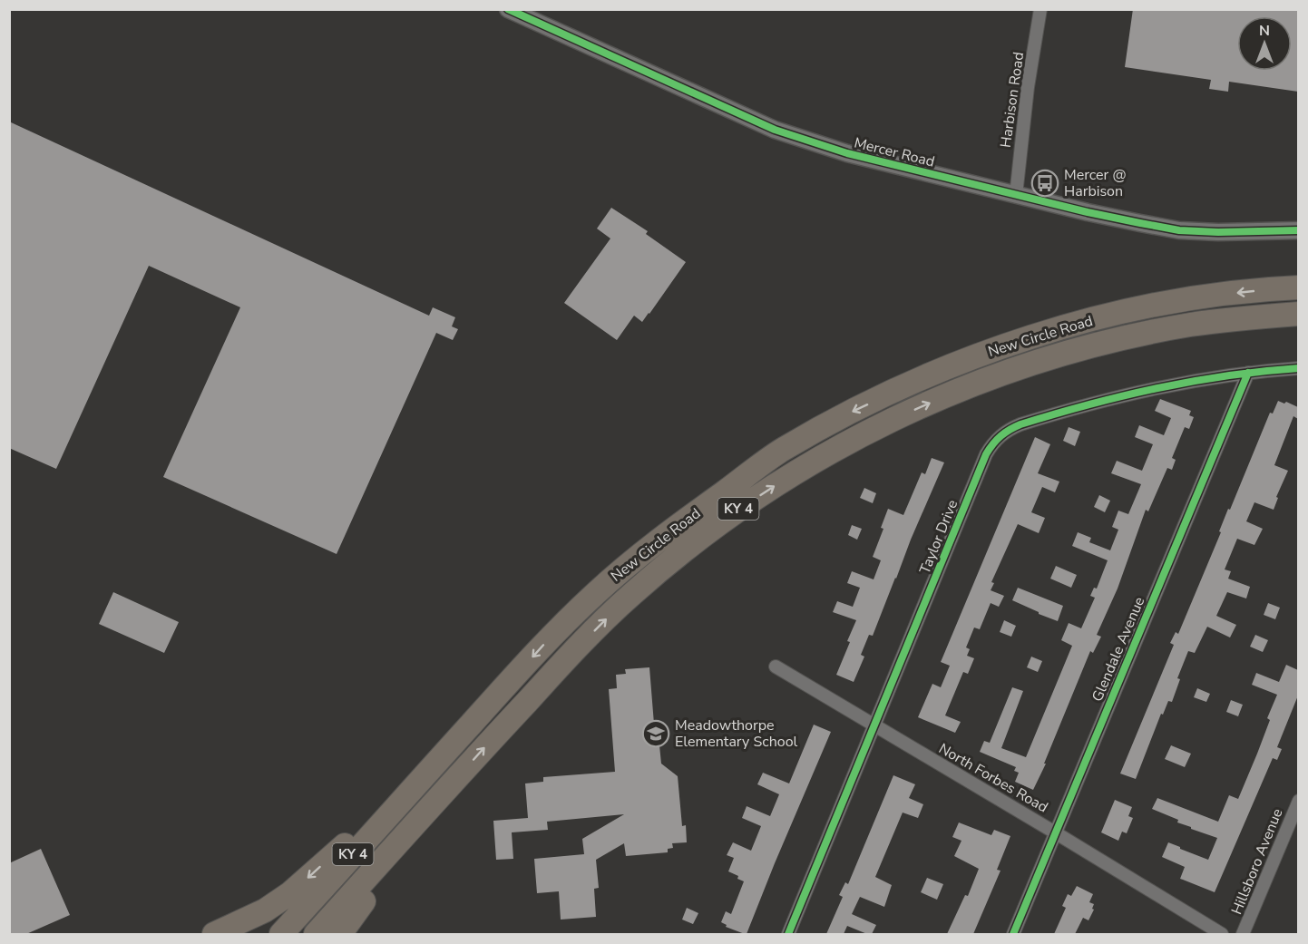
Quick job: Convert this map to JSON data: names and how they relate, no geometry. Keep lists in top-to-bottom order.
{
  "streets": {
    "highway": ["New Circle Road", "KY 4"],
    "street": [
      "Harbison Road",
      "Mercer Road",
      "Taylor Drive",
      "Glendale Avenue",
      "North Forbes Road",
      "Hillsboro Avenue"
    ]
  },
  "crossings": [
    ["Harbison Road", "Mercer Road"],
    ["Taylor Drive", "Glendale Avenue"],
    ["Taylor Drive", "North Forbes Road"],
    ["Glendale Avenue", "North Forbes Road"]
  ],
  "places": {
    "bus stop": ["Mercer @ Harbison"],
    "school or university": ["Meadowthorpe Elementary School"]
  },
  "north": "top"
}
